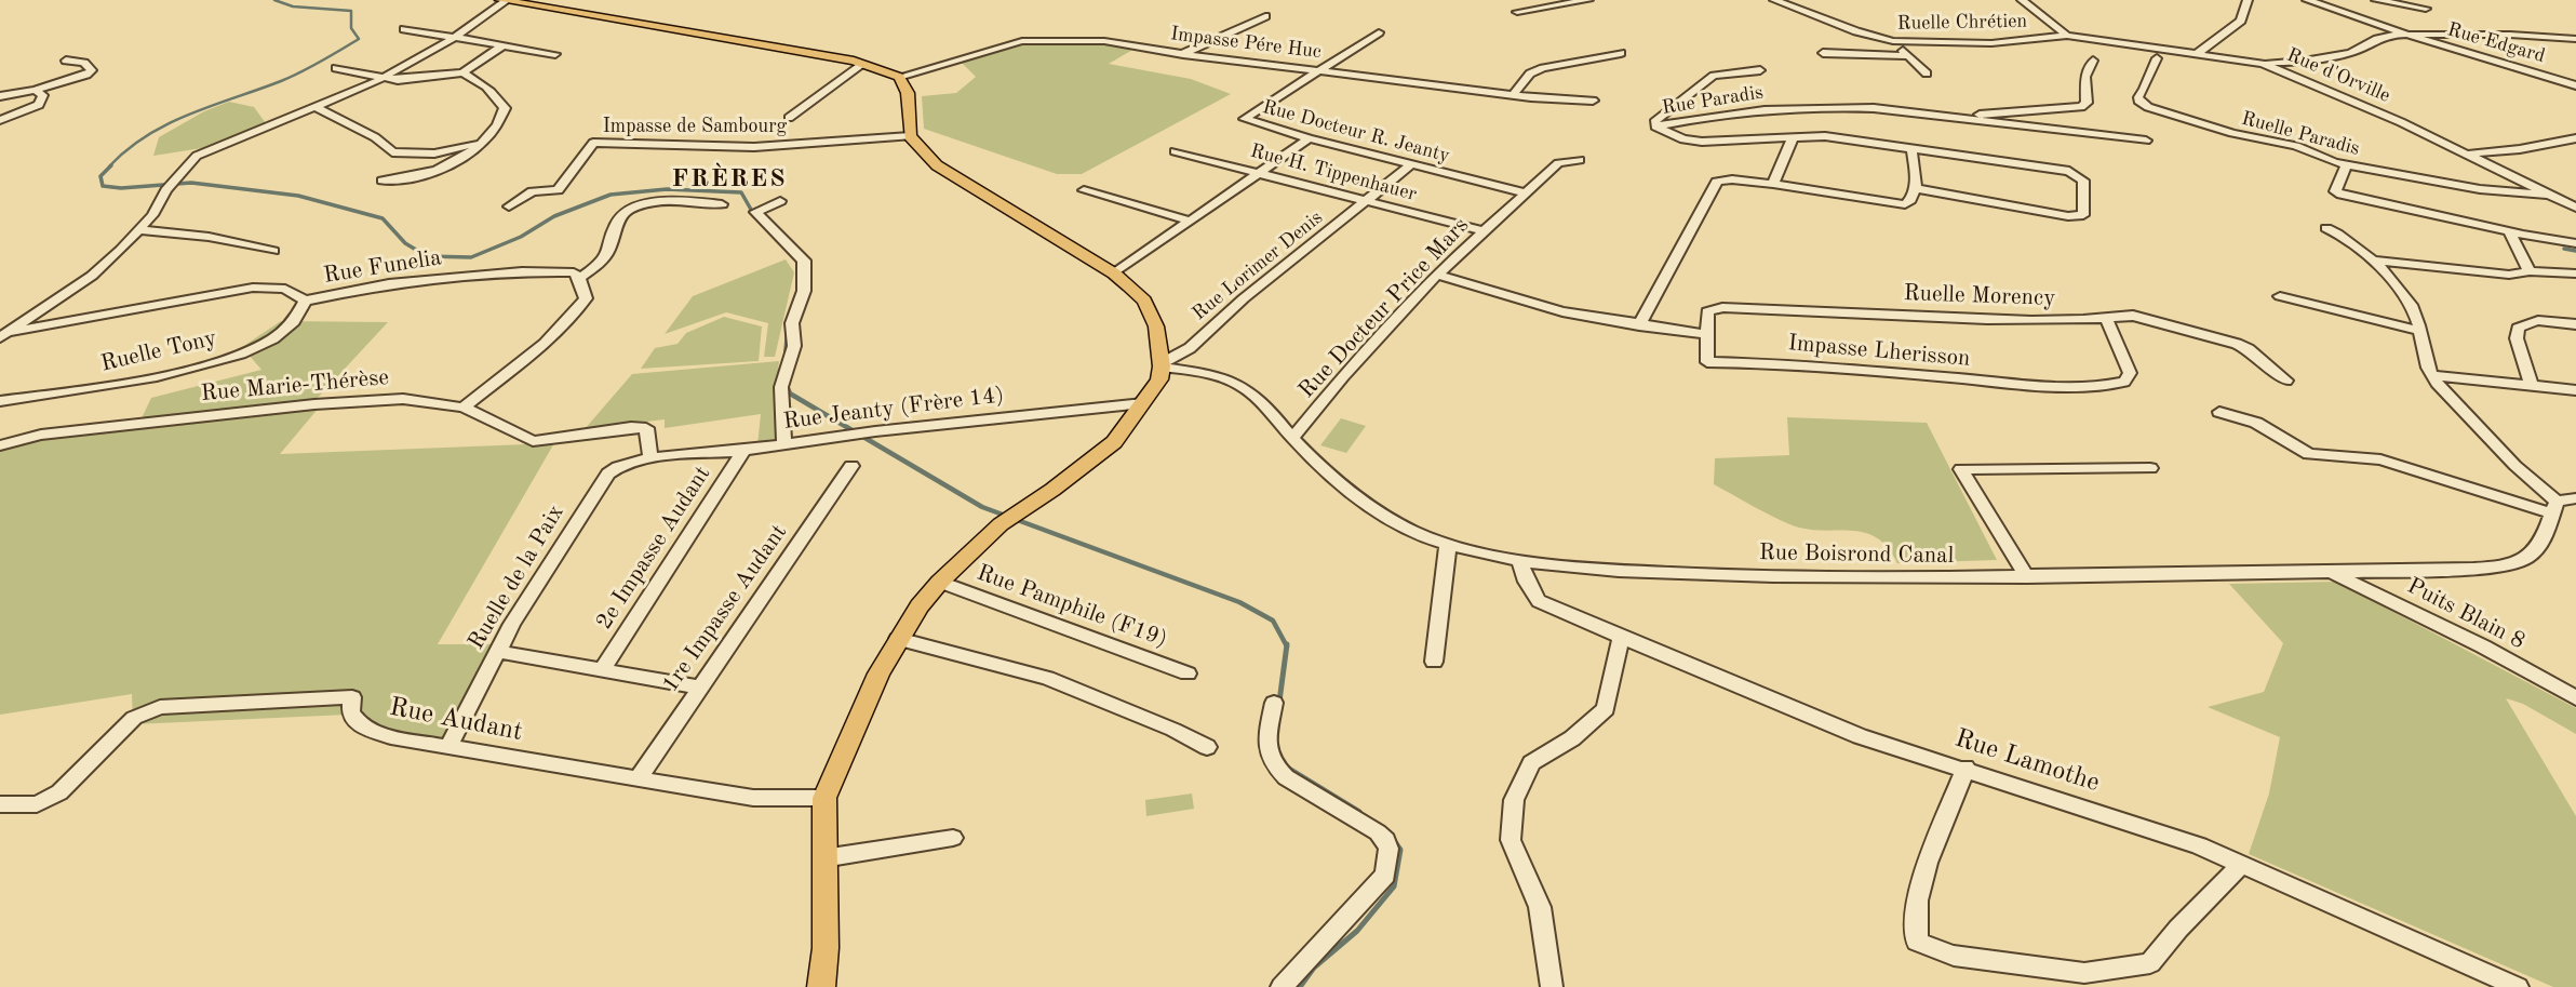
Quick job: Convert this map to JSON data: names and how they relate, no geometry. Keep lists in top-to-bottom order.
{
  "streets": {
    "street": [
      "Ruelle Chrétien",
      "Impasse Pére Huc",
      "Rue Edgard",
      "Rue d'Orville",
      "Rue Paradis",
      "Impasse de Sambourg",
      "Rue Docteur R. Jeanty",
      "Ruelle Paradis",
      "Rue H. Tippenhauer",
      "Rue Lorimer Denis",
      "Rue Funelia",
      "Ruelle Morency",
      "Rue Docteur Price Mars",
      "Ruelle Tony",
      "Impasse Lherisson",
      "Rue Marie-Thérèse",
      "Rue Jeanty (Frère 14)",
      "2e Impasse Audant",
      "Rue Boisrond Canal",
      "Ruelle de la Paix",
      "Rue Pamphile (F19)",
      "1re Impasse Audant",
      "Puits Blain 8",
      "Rue Audant",
      "Rue Lamothe"
    ]
  },
  "crossings": [
    ["Ruelle Chrétien", "Rue d'Orville"],
    ["Impasse Pére Huc", "Rue Docteur R. Jeanty"],
    ["Rue d'Orville", "Ruelle Paradis"],
    ["Rue Docteur R. Jeanty", "Rue Lorimer Denis"],
    ["Rue Docteur R. Jeanty", "Rue Docteur Price Mars"],
    ["Rue H. Tippenhauer", "Rue Lorimer Denis"],
    ["Rue H. Tippenhauer", "Rue Docteur Price Mars"],
    ["Rue Lorimer Denis", "Rue Boisrond Canal"],
    ["Rue Funelia", "Ruelle Tony"],
    ["Ruelle Morency", "Impasse Lherisson"],
    ["Rue Docteur Price Mars", "Rue Boisrond Canal"],
    ["Rue Marie-Thérèse", "Rue Jeanty (Frère 14)"],
    ["Rue Marie-Thérèse", "Ruelle de la Paix"],
    ["Rue Jeanty (Frère 14)", "2e Impasse Audant"],
    ["Rue Jeanty (Frère 14)", "Ruelle de la Paix"],
    ["Rue Boisrond Canal", "Puits Blain 8"],
    ["Rue Boisrond Canal", "Rue Lamothe"],
    ["Ruelle de la Paix", "Rue Audant"],
    ["1re Impasse Audant", "Rue Audant"]
  ],
  "districts": ["FRÈRES"]
}
